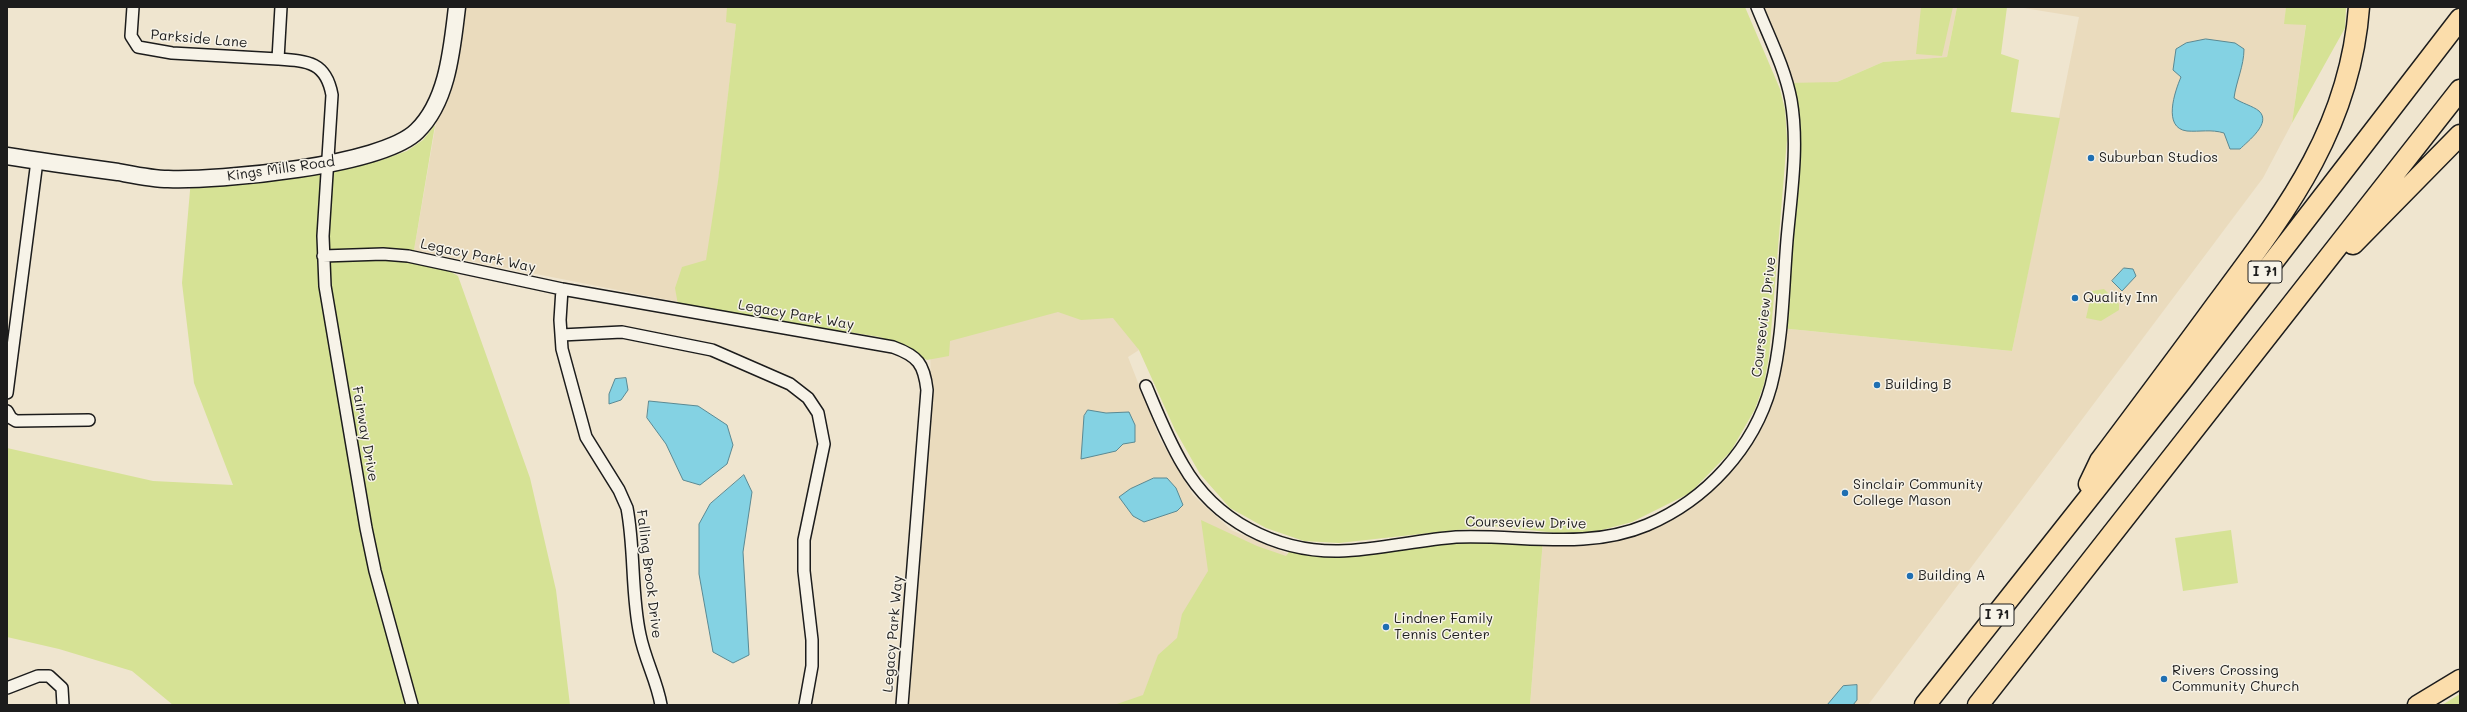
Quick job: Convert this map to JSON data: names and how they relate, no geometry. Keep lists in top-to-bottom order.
{
  "streets": {
    "highway": ["I 71"],
    "street": [
      "Parkside Lane",
      "Kings Mills Road",
      "Legacy Park Way",
      "Courseview Drive",
      "Fairway Drive",
      "Falling Brook Drive"
    ]
  },
  "crossings": [
    ["Parkside Lane", "Kings Mills Road"],
    ["Parkside Lane", "Fairway Drive"],
    ["Kings Mills Road", "Fairway Drive"],
    ["Legacy Park Way", "Fairway Drive"],
    ["Legacy Park Way", "Falling Brook Drive"]
  ],
  "places": [
    "Suburban Studios",
    "Quality Inn",
    "Building B",
    "Sinclair Community College Mason",
    "Building A",
    "Lindner Family Tennis Center",
    "Rivers Crossing Community Church"
  ]
}
